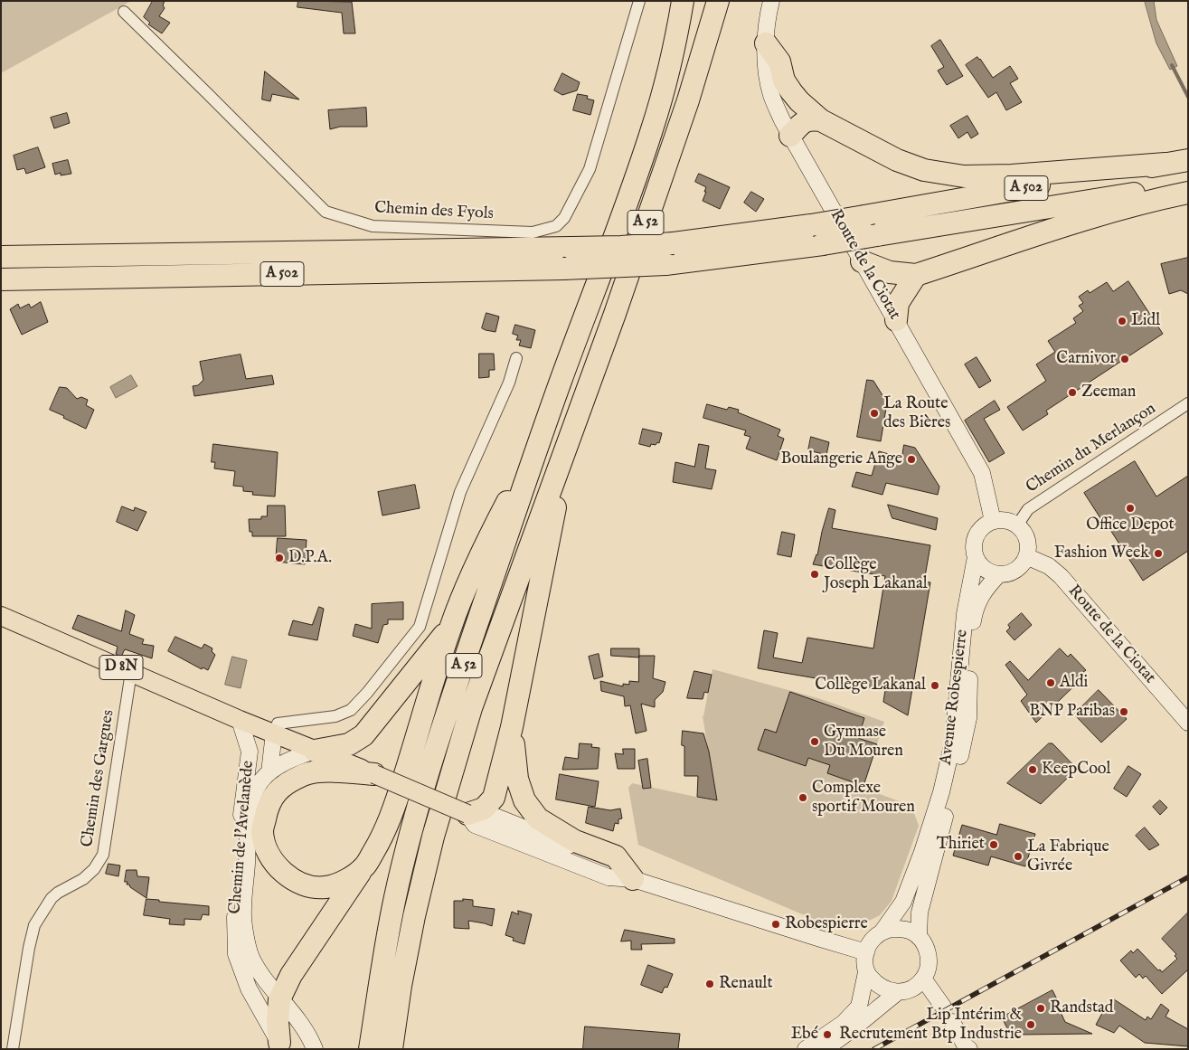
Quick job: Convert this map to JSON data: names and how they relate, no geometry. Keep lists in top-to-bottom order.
{
  "streets": {
    "highway": ["A 502", "A 52"],
    "main road": [
      "Route de la Ciotat",
      "D 8N",
      "Avenue Robespierre",
      "Chemin de l'Avelanède"
    ],
    "street": ["Chemin des Fyols", "Chemin du Merlançon", "Chemin des Gargues"]
  },
  "crossings": [
    ["Route de la Ciotat", "Chemin du Merlançon"],
    ["Route de la Ciotat", "Avenue Robespierre"],
    ["Chemin du Merlançon", "Avenue Robespierre"],
    ["D 8N", "Avenue Robespierre"],
    ["D 8N", "Chemin des Gargues"],
    ["D 8N", "Chemin de l'Avelanède"]
  ],
  "places": [
    "Lidl",
    "Carnivor",
    "Zeeman",
    "La Route des Bières",
    "Boulangerie Ange",
    "Office Depot",
    "Fashion Week",
    "D.P.A.",
    "Collège Joseph Lakanal",
    "Aldi",
    "Collège Lakanal",
    "BNP Paribas",
    "Gymnase Du Mouren",
    "KeepCool",
    "Complexe sportif Mouren",
    "Thiriet",
    "La Fabrique Givrée",
    "Robespierre",
    "Renault",
    "Randstad",
    "Lip Intérim & Recrutement Btp Industrie",
    "Ebé"
  ]
}
